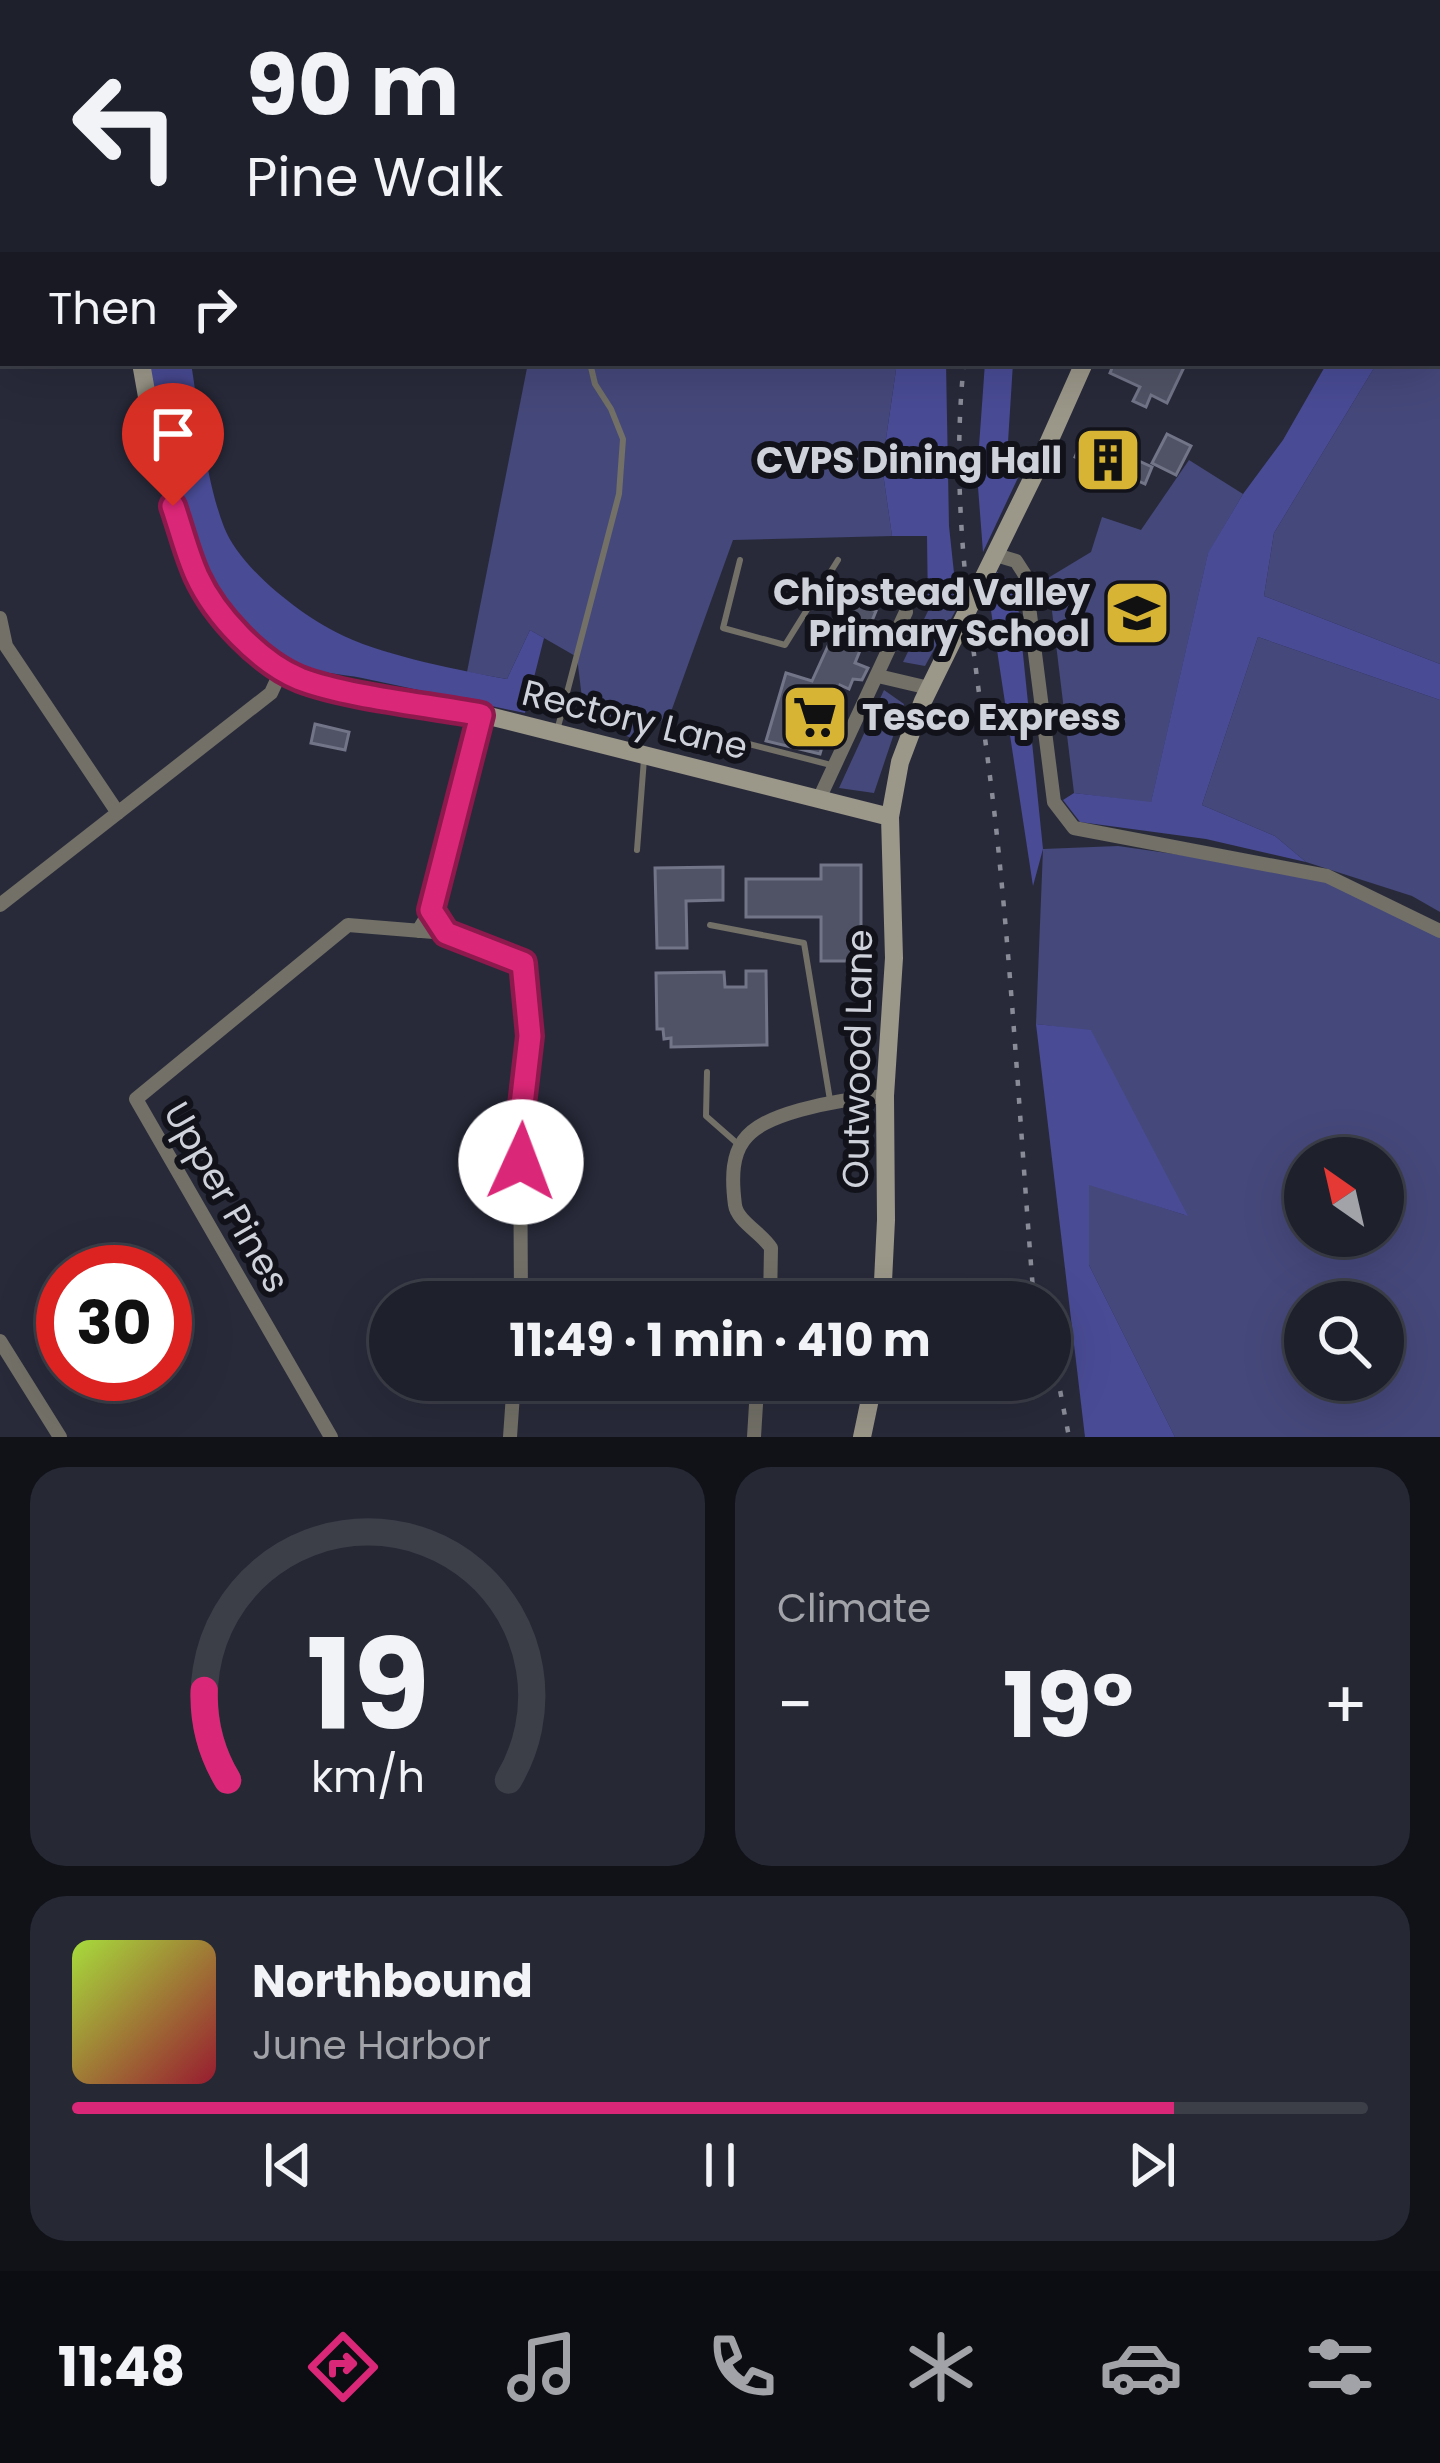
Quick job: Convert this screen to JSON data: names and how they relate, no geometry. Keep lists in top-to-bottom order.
{
  "streets": {
    "main road": ["Rectory Lane", "Outwood Lane"],
    "street": ["Upper Pines"]
  },
  "crossings": [
    ["Rectory Lane", "Outwood Lane"]
  ],
  "places": {
    "building": ["CVPS Dining Hall"],
    "school or university": ["Chipstead Valley Primary School"],
    "supermarket": ["Tesco Express"]
  },
  "north": "top left",
  "page": {
    "turn": ["90 m", "Pine Walk"],
    "then": "Then",
    "limit": "30",
    "trip": "11:49 · 1 min · 410 m",
    "tile": "Climate",
    "heat": ["−", "19°", "+"],
    "song": ["Northbound", "June Harbor"],
    "tabs": "11:48",
    "gauge": ["19", "km/h"]
  }
}
